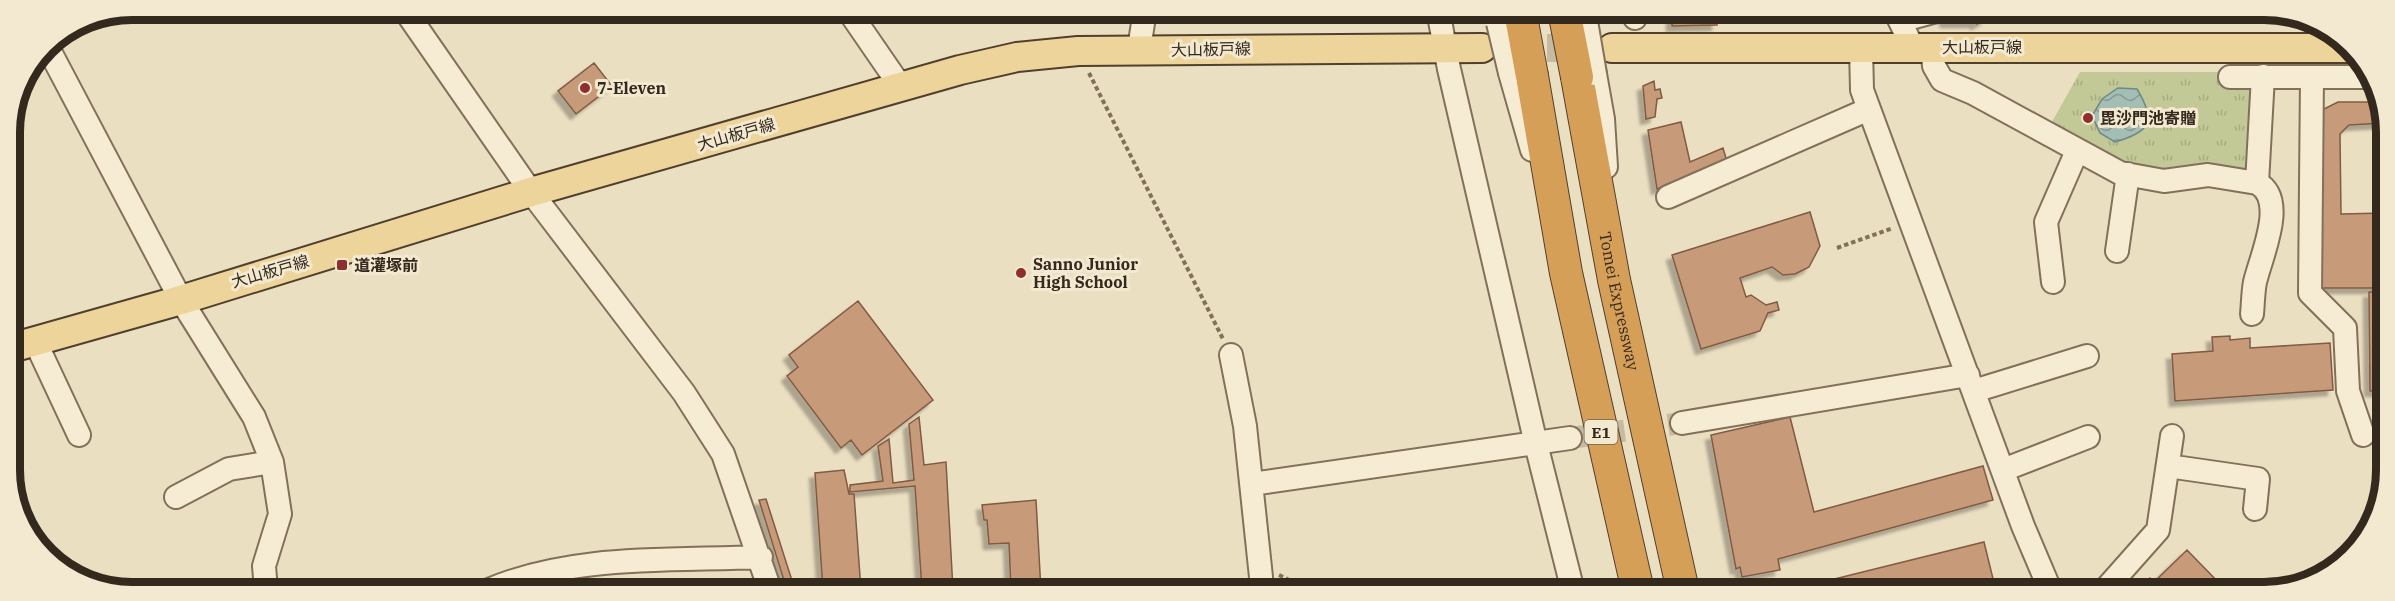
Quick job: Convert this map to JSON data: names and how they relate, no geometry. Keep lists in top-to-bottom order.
{
  "streets": {
    "highway": ["Tomei Expressway", "E1"],
    "main road": ["大山板戸線"]
  },
  "places": {
    "other": ["7-Eleven", "毘沙門池寄贈", "Sanno Junior High School"],
    "transit": ["道灌塚前"]
  }
}
